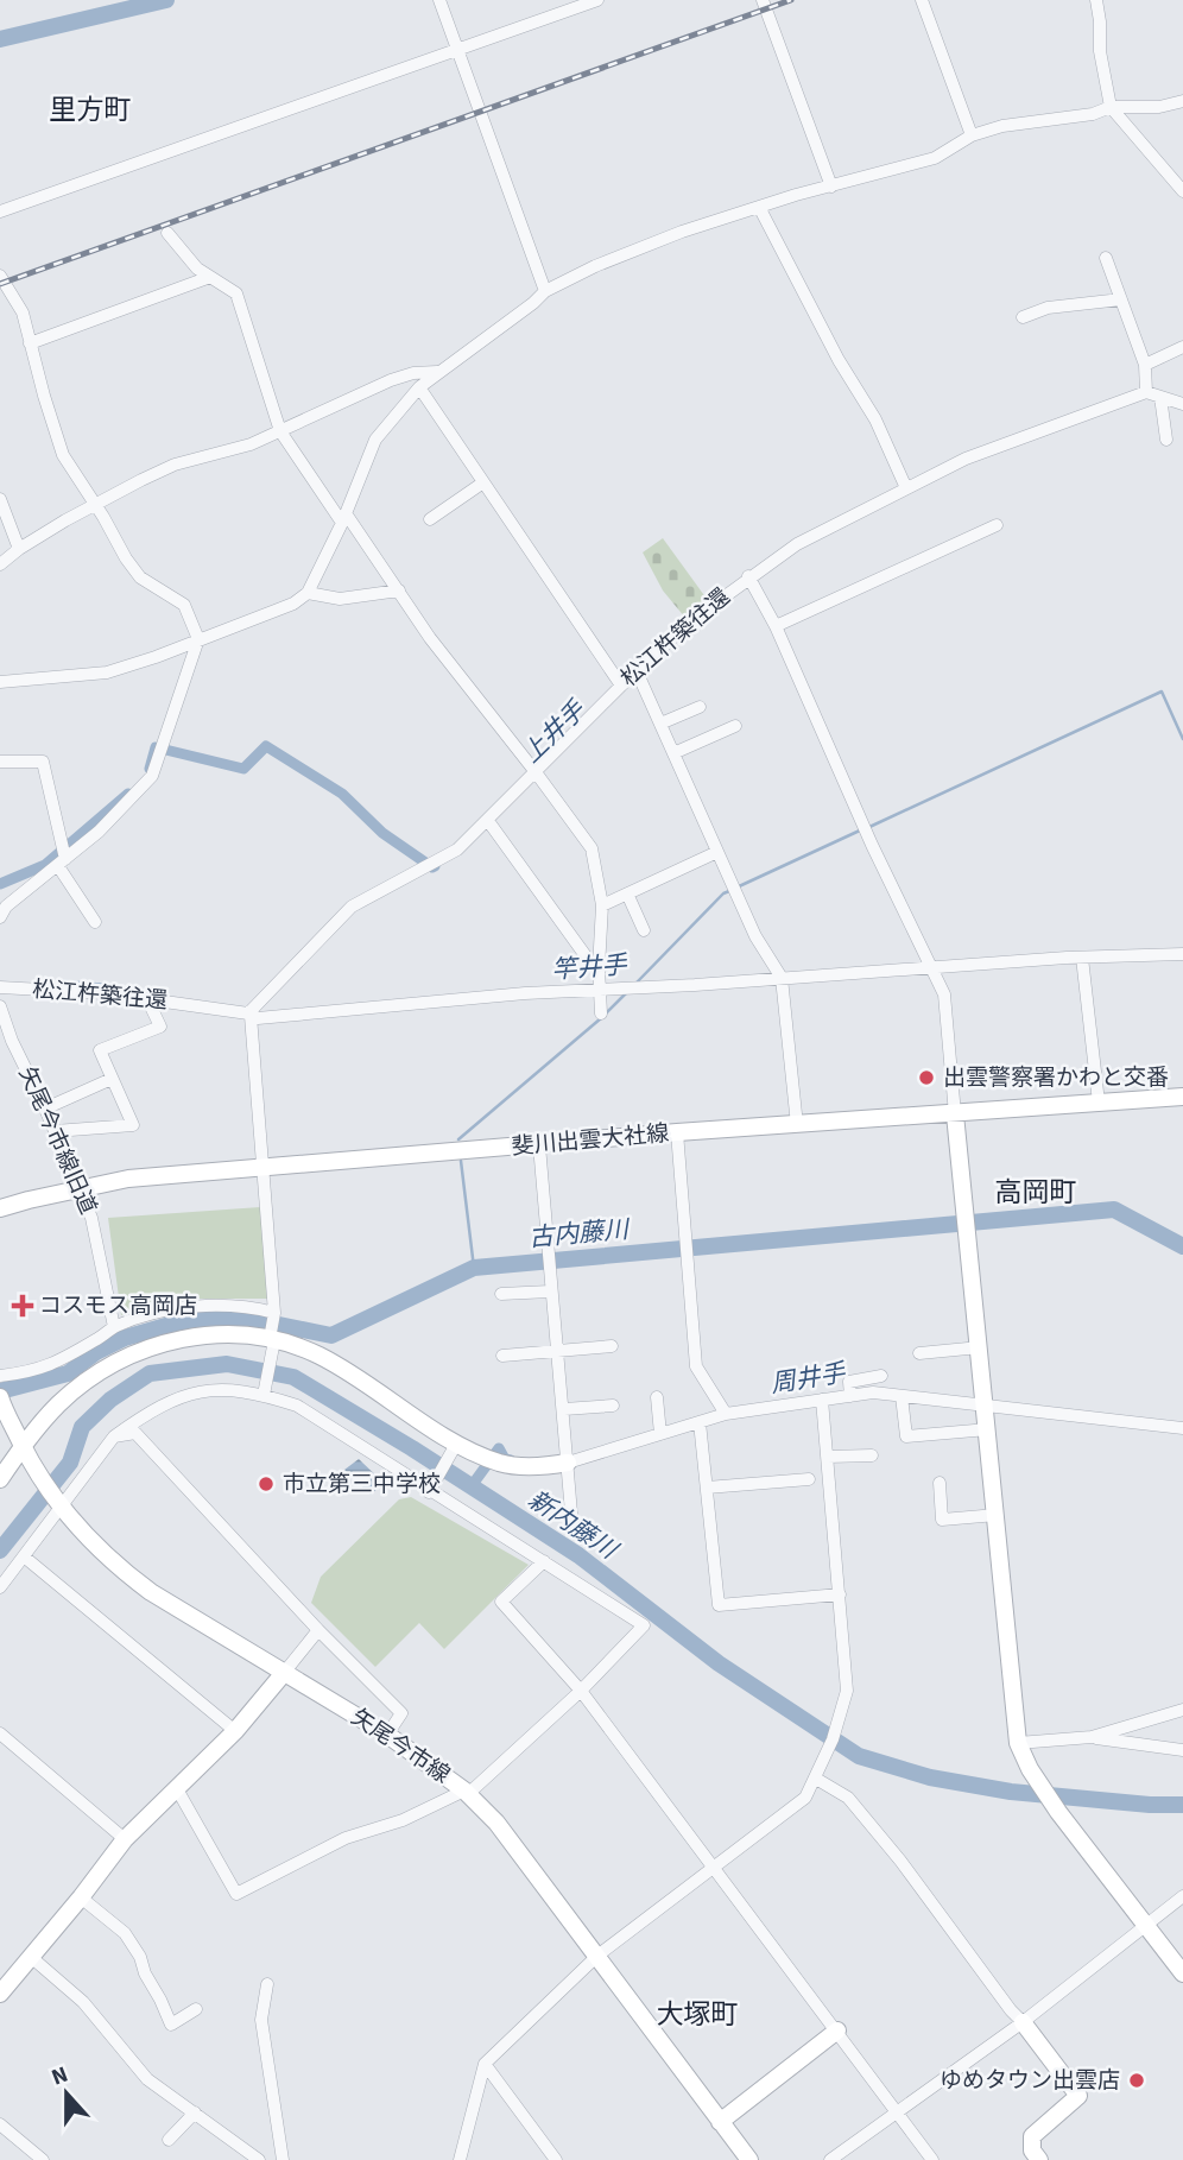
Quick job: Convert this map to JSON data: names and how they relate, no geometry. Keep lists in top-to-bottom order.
{
  "streets": {
    "street": [
      "松江杵築往還",
      "矢尾今市線旧道",
      "斐川出雲大社線",
      "矢尾今市線"
    ]
  },
  "crossings": [
    ["矢尾今市線旧道", "斐川出雲大社線"]
  ],
  "districts": ["里方町", "高岡町", "大塚町"],
  "water": [
    "上井手",
    "竿井手",
    "古内藤川",
    "周井手",
    "新内藤川"
  ],
  "places": {
    "other": ["出雲警察署かわと交番", "市立第三中学校", "ゆめタウン出雲店"],
    "health": ["コスモス高岡店"]
  },
  "north": "top"
}
